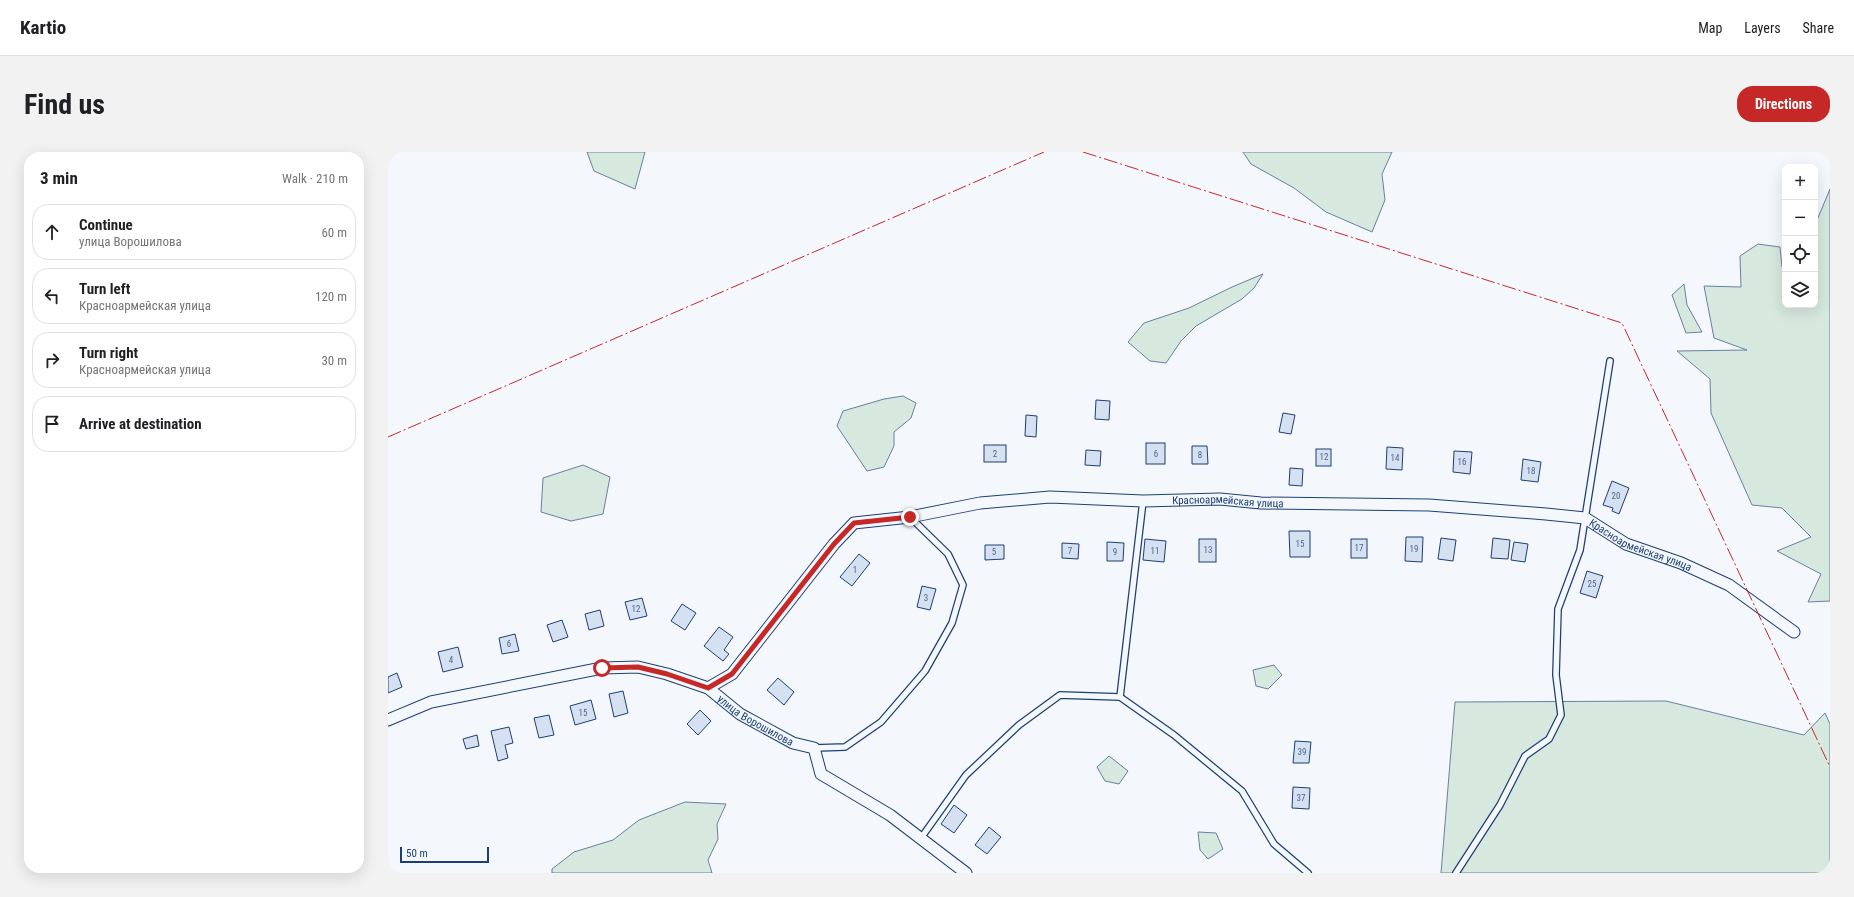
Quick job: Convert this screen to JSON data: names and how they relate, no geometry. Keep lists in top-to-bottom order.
{
  "streets": {
    "street": ["Красноармейская улица", "улица Ворошилова"]
  },
  "crossings": [
    ["Красноармейская улица", "улица Ворошилова"]
  ],
  "house_numbers": [
    "2",
    "6",
    "8",
    "12",
    "14",
    "16",
    "18",
    "20",
    "15",
    "17",
    "19",
    "13",
    "7",
    "11",
    "5",
    "9",
    "1",
    "25",
    "3",
    "12",
    "6",
    "4",
    "15",
    "39",
    "37"
  ],
  "scale_bar": "50 m",
  "page": {
    "header": "Kartio",
    "nav": ["Map", "Layers", "Share"],
    "buttons": "Directions",
    "title": "Find us",
    "heading": ["3 min", "Walk · 210 m"],
    "map_buttons": ["+", "−"],
    "list": [
      ["Continue", "улица Ворошилова", "60 m"],
      ["Turn left", "Красноармейская улица", "120 m"],
      ["Turn right", "Красноармейская улица", "30 m"],
      "Arrive at destination"
    ],
    "scale": "50 m"
  }
}
